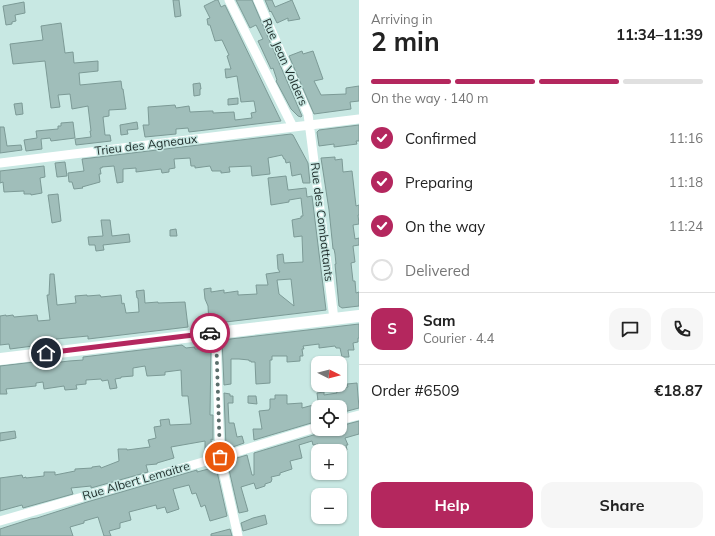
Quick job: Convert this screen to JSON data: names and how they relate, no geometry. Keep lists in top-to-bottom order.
{
  "streets": {
    "street": [
      "Rue Jean Volders",
      "Trieu des Agneaux",
      "Rue des Combattants",
      "Rue Albert Lemaitre"
    ]
  },
  "crossings": [
    ["Rue Jean Volders", "Trieu des Agneaux"],
    ["Rue Jean Volders", "Rue des Combattants"],
    ["Trieu des Agneaux", "Rue des Combattants"]
  ],
  "north": "right",
  "page": {
    "heading": ["2 min", "Arriving in", "11:34–11:39"],
    "panel": [
      "Sam",
      "Courier · 4.4",
      "Order #6509",
      "€18.87"
    ],
    "bar": "On the way · 140 m",
    "list": [
      ["Confirmed", "11:16"],
      ["Preparing", "11:18"],
      ["On the way", "11:24"],
      "Delivered"
    ],
    "round": "S",
    "map_buttons": ["+", "−"],
    "buttons": ["Help", "Share"]
  }
}
